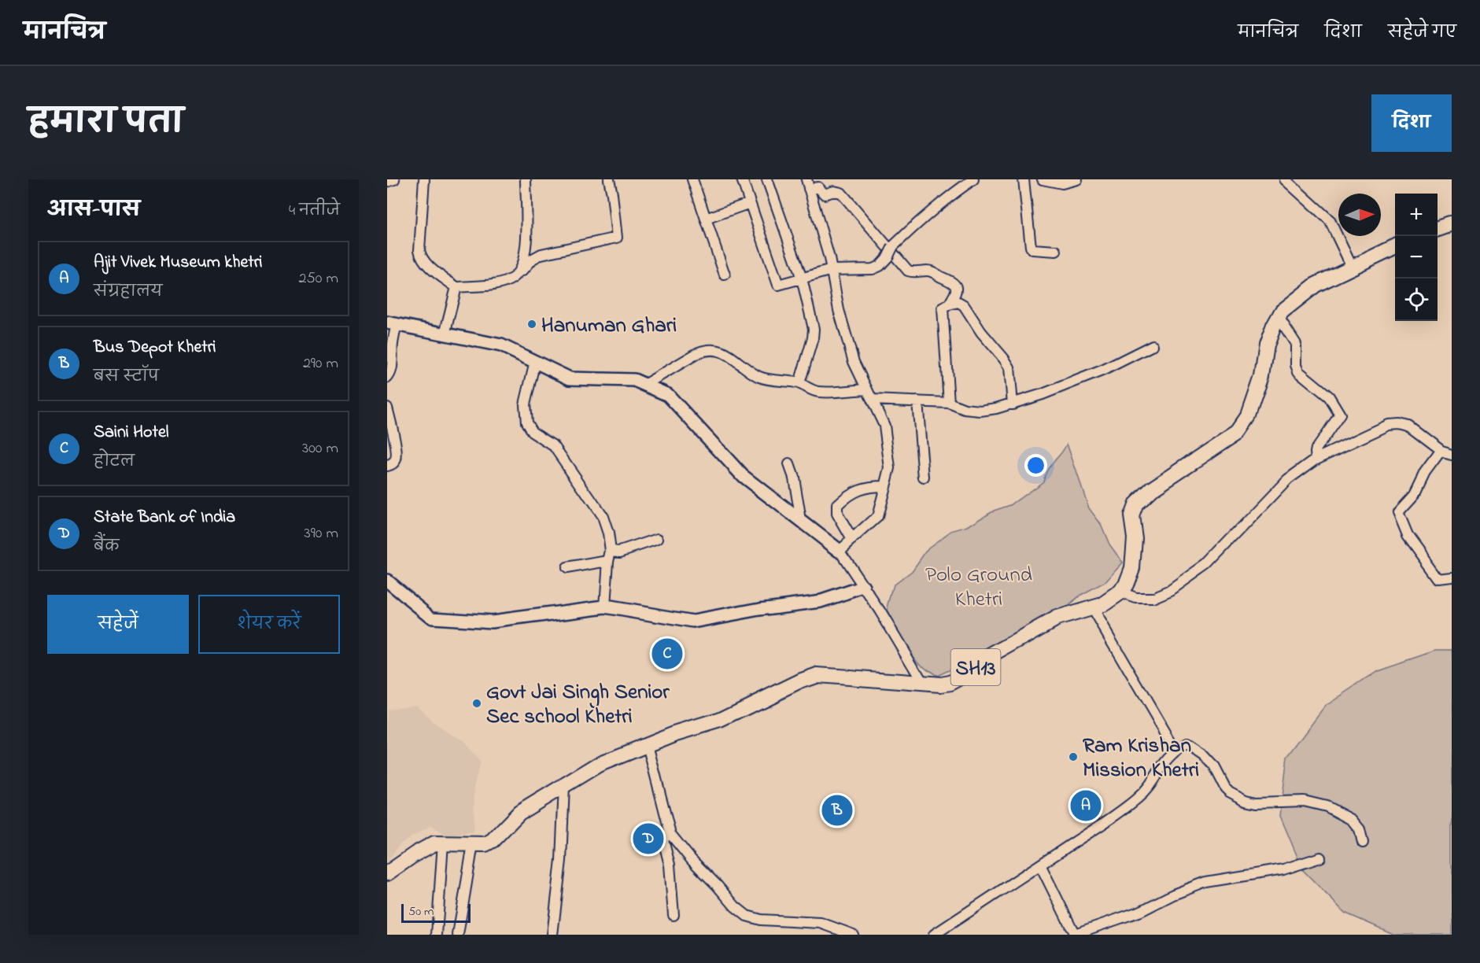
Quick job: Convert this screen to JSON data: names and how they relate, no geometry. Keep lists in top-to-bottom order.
{
  "streets": {
    "main road": ["SH13"]
  },
  "parks": ["Polo Ground Khetri"],
  "places": ["Hanuman Ghari", "Govt Jai Singh Senior Sec school Khetri", "Ram Krishan Mission Khetri"],
  "scale_bar": "50 m",
  "north": "right",
  "page": {
    "header": "मानचित्र",
    "nav": ["मानचित्र", "दिशा", "सहेजे गए"],
    "title": "हमारा पता",
    "buttons": [
      "दिशा",
      ["सहेजें", "शेयर करें"]
    ],
    "heading": ["आस-पास", "4 नतीजे"],
    "map_buttons": ["+", "−"],
    "list": [
      {
        "mark": "A",
        "name": "Ajit Vivek Museum khetri",
        "note": "संग्रहालय",
        "value": "250 m"
      },
      {
        "mark": "B",
        "name": "Bus Depot Khetri",
        "note": "बस स्टॉप",
        "value": "290 m"
      },
      {
        "mark": "C",
        "name": "Saini Hotel",
        "note": "होटल",
        "value": "300 m"
      },
      {
        "mark": "D",
        "name": "State Bank of India",
        "note": "बैंक",
        "value": "390 m"
      }
    ],
    "pins": [
      "C",
      "A",
      "B",
      "D"
    ],
    "scale": "50 m"
  }
}
